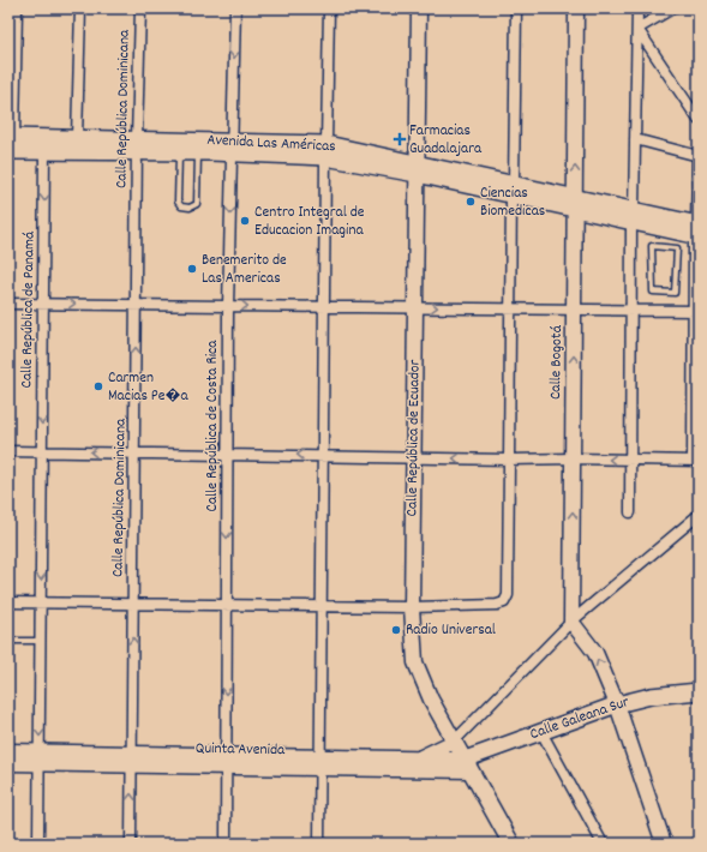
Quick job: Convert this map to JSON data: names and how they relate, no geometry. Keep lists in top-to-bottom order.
{
  "streets": {
    "main road": ["Avenida Las Américas", "Calle República de Ecuador", "Calle Galeana Sur"],
    "street": [
      "Calle República Dominicana",
      "Calle República de Panamá",
      "Calle Bogotá",
      "Calle República de Costa Rica",
      "Quinta Avenida"
    ]
  },
  "crossings": [
    ["Calle República Dominicana", "Avenida Las Américas"],
    ["Calle República Dominicana", "Quinta Avenida"],
    ["Avenida Las Américas", "Calle República de Panamá"],
    ["Avenida Las Américas", "Calle Bogotá"],
    ["Avenida Las Américas", "Calle República de Costa Rica"],
    ["Avenida Las Américas", "Calle República de Ecuador"],
    ["Calle República de Panamá", "Quinta Avenida"],
    ["Calle República de Costa Rica", "Quinta Avenida"],
    ["Calle República de Ecuador", "Calle Galeana Sur"],
    ["Calle República de Ecuador", "Quinta Avenida"],
    ["Calle Galeana Sur", "Quinta Avenida"]
  ],
  "one_way": ["Calle República Dominicana", "Calle República de Panamá", "Calle República de Costa Rica"],
  "places": {
    "health": ["Farmacias Guadalajara"],
    "other": [
      "Ciencias Biomedicas",
      "Centro Integral de Educacion Imagina",
      "Benemerito de Las Americas",
      "Carmen Macias Pe�a",
      "Radio Universal"
    ]
  }
}
